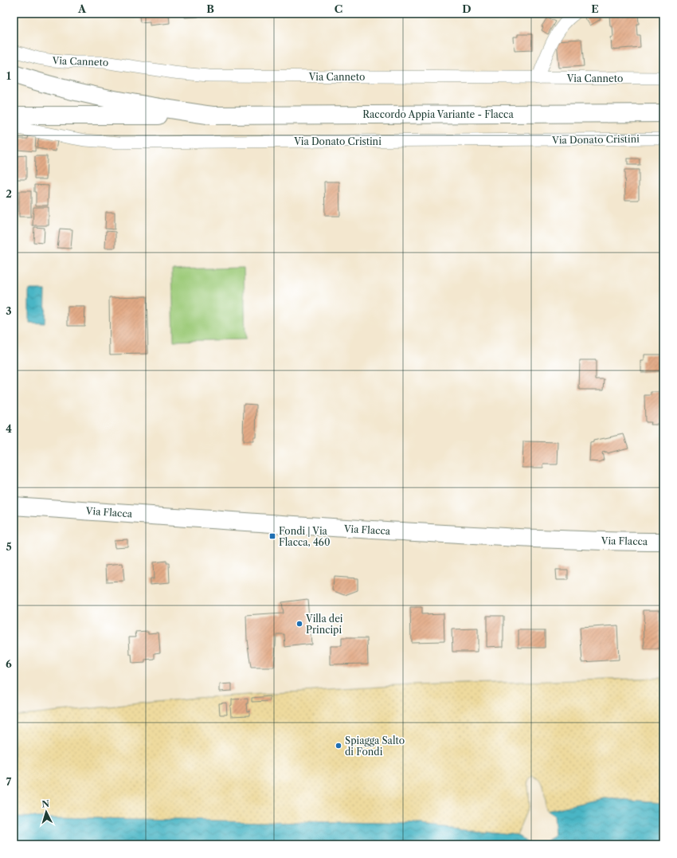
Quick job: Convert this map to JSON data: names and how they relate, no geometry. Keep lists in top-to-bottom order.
{
  "streets": {
    "main road": ["Raccordo Appia Variante - Flacca", "Via Flacca"],
    "street": ["Via Canneto", "Via Donato Cristini"]
  },
  "places": {
    "transit": ["Fondi | Via Flacca, 460"],
    "other": ["Villa dei Principi", "Spiagga Salto di Fondi"]
  },
  "north": "top",
  "grid": {
    "columns": [
      "A",
      "B",
      "C",
      "D",
      "E"
    ],
    "rows": [
      "1",
      "2",
      "3",
      "4",
      "5",
      "6",
      "7"
    ]
  }
}
